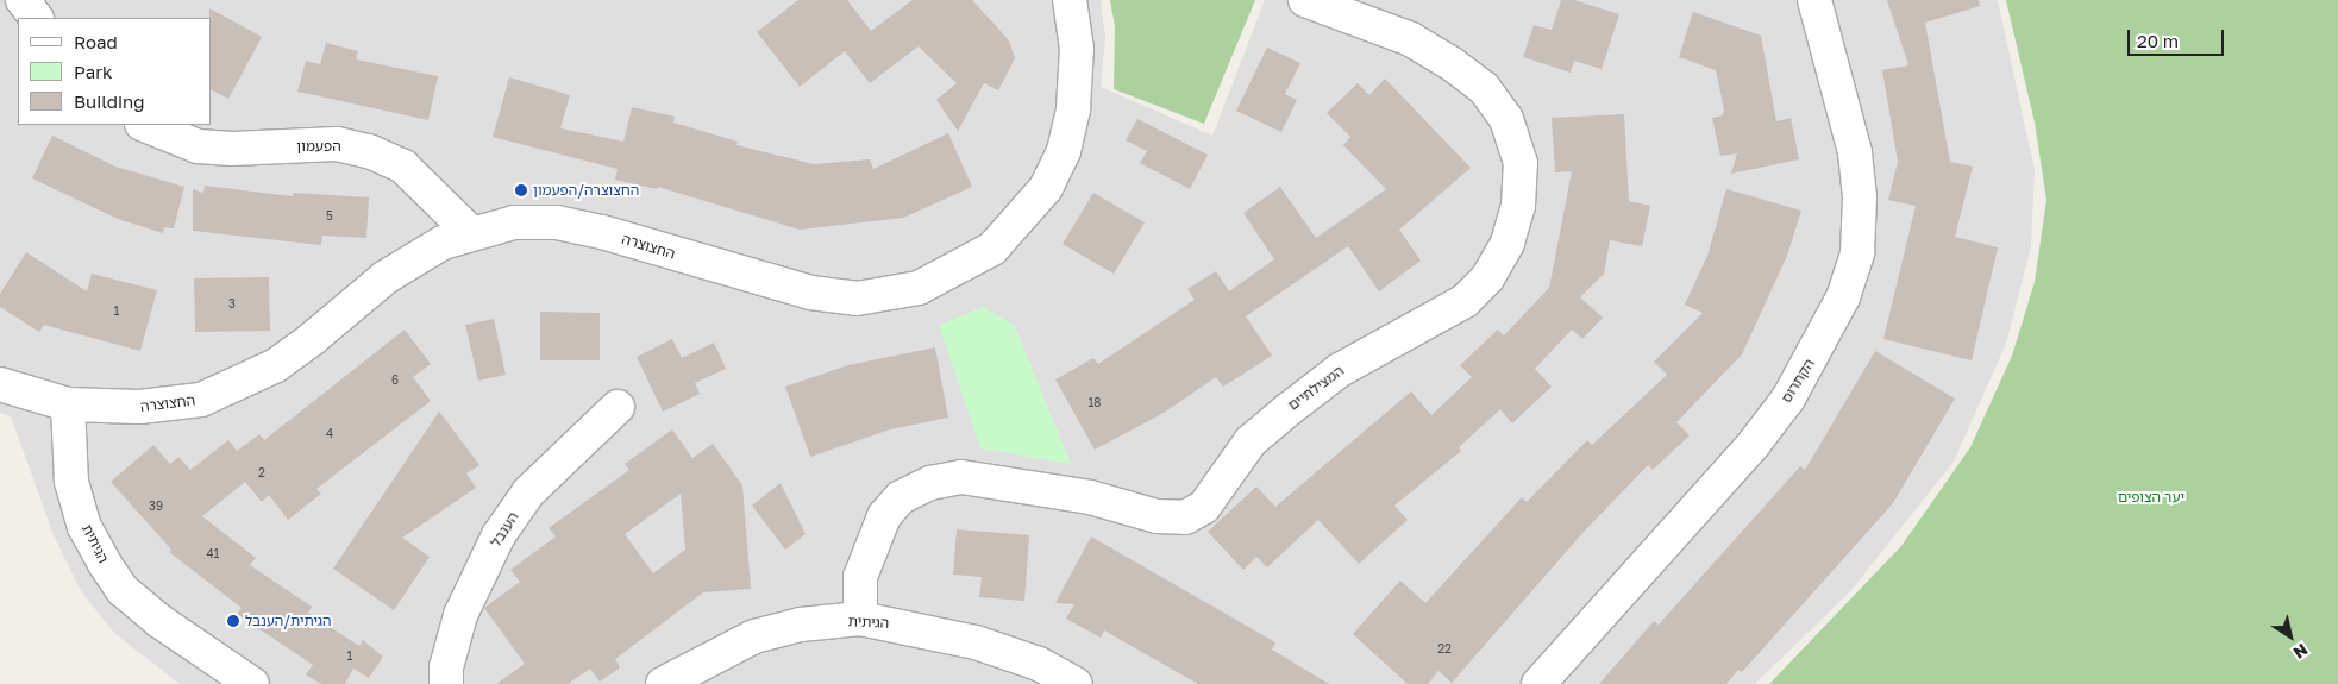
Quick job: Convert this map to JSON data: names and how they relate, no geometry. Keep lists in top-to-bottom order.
{
  "streets": {
    "street": [
      "הפעמון",
      "החצוצרה",
      "הקתרוס",
      "המצילתיים",
      "הענבל",
      "הגיתית"
    ]
  },
  "crossings": [
    ["הפעמון", "החצוצרה"],
    ["החצוצרה", "הגיתית"],
    ["המצילתיים", "הגיתית"]
  ],
  "parks": ["יער הצופים"],
  "places": ["החצוצרה/הפעמון", "הגיתית/הענבל"],
  "house_numbers": [
    "5",
    "3",
    "1",
    "6",
    "18",
    "4",
    "2",
    "39",
    "41",
    "22",
    "1"
  ],
  "legend": ["Road", "Park", "Building"],
  "scale_bar": "20 m",
  "north": "bottom right"
}
